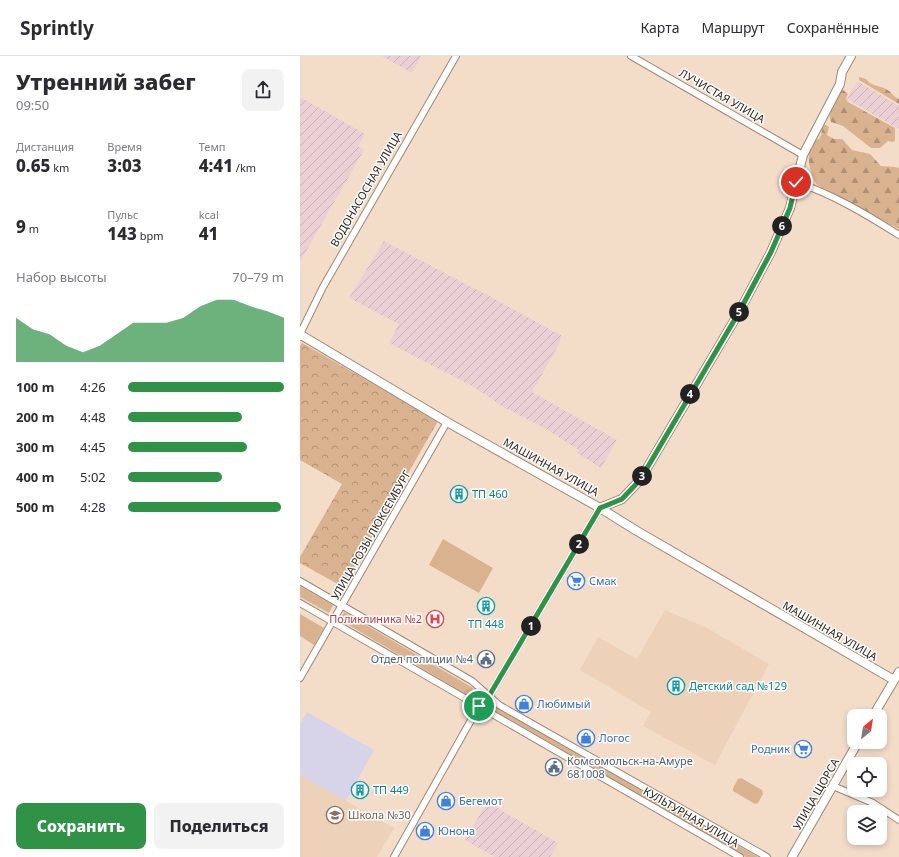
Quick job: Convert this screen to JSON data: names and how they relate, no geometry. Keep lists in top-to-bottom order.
{
  "streets": {
    "street": [
      "ЛУЧИСТАЯ УЛИЦА",
      "ВОДОНАСОСНАЯ УЛИЦА",
      "МАШИННАЯ УЛИЦА",
      "УЛИЦА РОЗЫ ЛЮКСЕМБУРГ",
      "УЛИЦА ЩОРСА",
      "КУЛЬТУРНАЯ УЛИЦА"
    ]
  },
  "crossings": [
    ["ВОДОНАСОСНАЯ УЛИЦА", "МАШИННАЯ УЛИЦА"],
    ["МАШИННАЯ УЛИЦА", "УЛИЦА РОЗЫ ЛЮКСЕМБУРГ"],
    ["УЛИЦА РОЗЫ ЛЮКСЕМБУРГ", "КУЛЬТУРНАЯ УЛИЦА"]
  ],
  "places": {
    "building": [
      "ТП 460",
      "ТП 448",
      "Детский сад №129",
      "ТП 449"
    ],
    "supermarket": ["Смак", "Родник"],
    "hospital": ["Поликлиника №2"],
    "public building": ["Отдел полиции №4", "Комсомольск-на-Амуре 681008"],
    "shop": [
      "Любимый",
      "Логос",
      "Бегемот",
      "Юнона"
    ],
    "school or university": ["Школа №30"]
  },
  "north": "top right",
  "page": {
    "header": "Sprintly",
    "nav": ["Карта", "Маршрут", "Сохранённые"],
    "heading": ["Утренний забег", "09:50"],
    "stats": [
      ["Дистанция", "0.65 km"],
      ["Время", "3:03"],
      ["Темп", "4:41 /km"],
      ["9 m"],
      ["Пульс", "143 bpm"],
      ["kcal", "41"]
    ],
    "pins": [
      "6",
      "5",
      "4",
      "3",
      "2",
      "1"
    ],
    "chart": ["Набор высоты", "70–79 m"],
    "list": [
      {
        "name": "100 m",
        "note": "4:26"
      },
      {
        "name": "200 m",
        "note": "4:48"
      },
      {
        "name": "300 m",
        "note": "4:45"
      },
      {
        "name": "400 m",
        "note": "5:02"
      },
      {
        "name": "500 m",
        "note": "4:28"
      }
    ],
    "buttons": ["Сохранить", "Поделиться"]
  }
}
